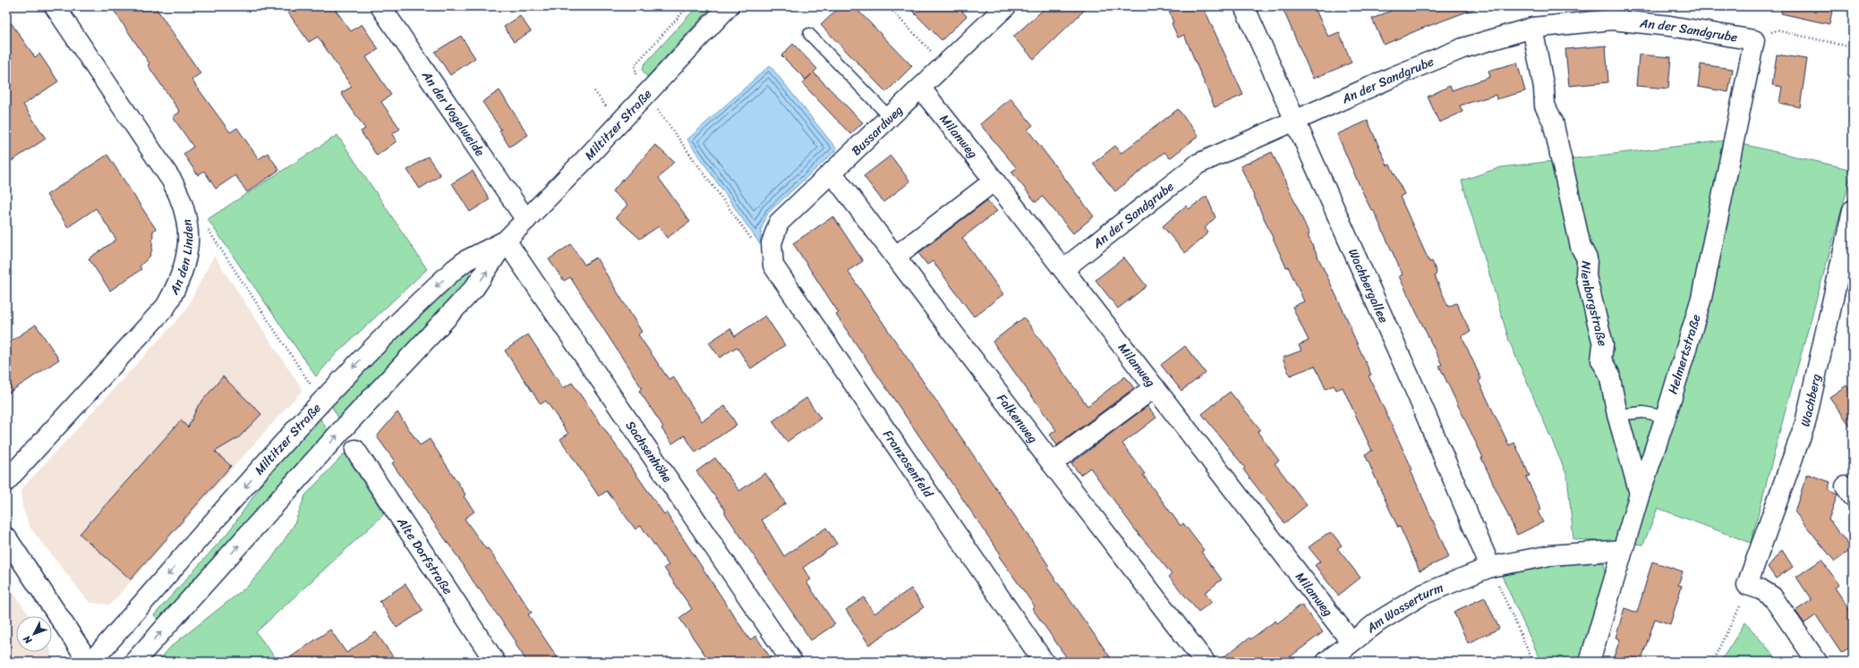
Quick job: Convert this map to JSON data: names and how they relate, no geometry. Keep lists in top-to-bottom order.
{
  "streets": {
    "street": [
      "An der Sandgrube",
      "An der Vogelweide",
      "Miltitzer Straße",
      "Bussardweg",
      "Milanweg",
      "An den Linden",
      "Wachbergallee",
      "Nienborgstraße",
      "Helmertstraße",
      "Wachberg",
      "Falkenweg",
      "Sachsenhöhe",
      "Franzosenfeld",
      "Alte Dorfstraße",
      "Am Wasserturm"
    ]
  },
  "crossings": [
    ["An der Sandgrube", "Milanweg"],
    ["An der Sandgrube", "Wachbergallee"],
    ["An der Sandgrube", "Nienborgstraße"],
    ["An der Sandgrube", "Helmertstraße"],
    ["An der Vogelweide", "Miltitzer Straße"],
    ["Miltitzer Straße", "Sachsenhöhe"],
    ["Bussardweg", "Milanweg"],
    ["Bussardweg", "Falkenweg"],
    ["Bussardweg", "Franzosenfeld"],
    ["Milanweg", "Am Wasserturm"],
    ["Wachbergallee", "Am Wasserturm"],
    ["Nienborgstraße", "Helmertstraße"],
    ["Helmertstraße", "Am Wasserturm"]
  ],
  "north": "bottom left"
}
